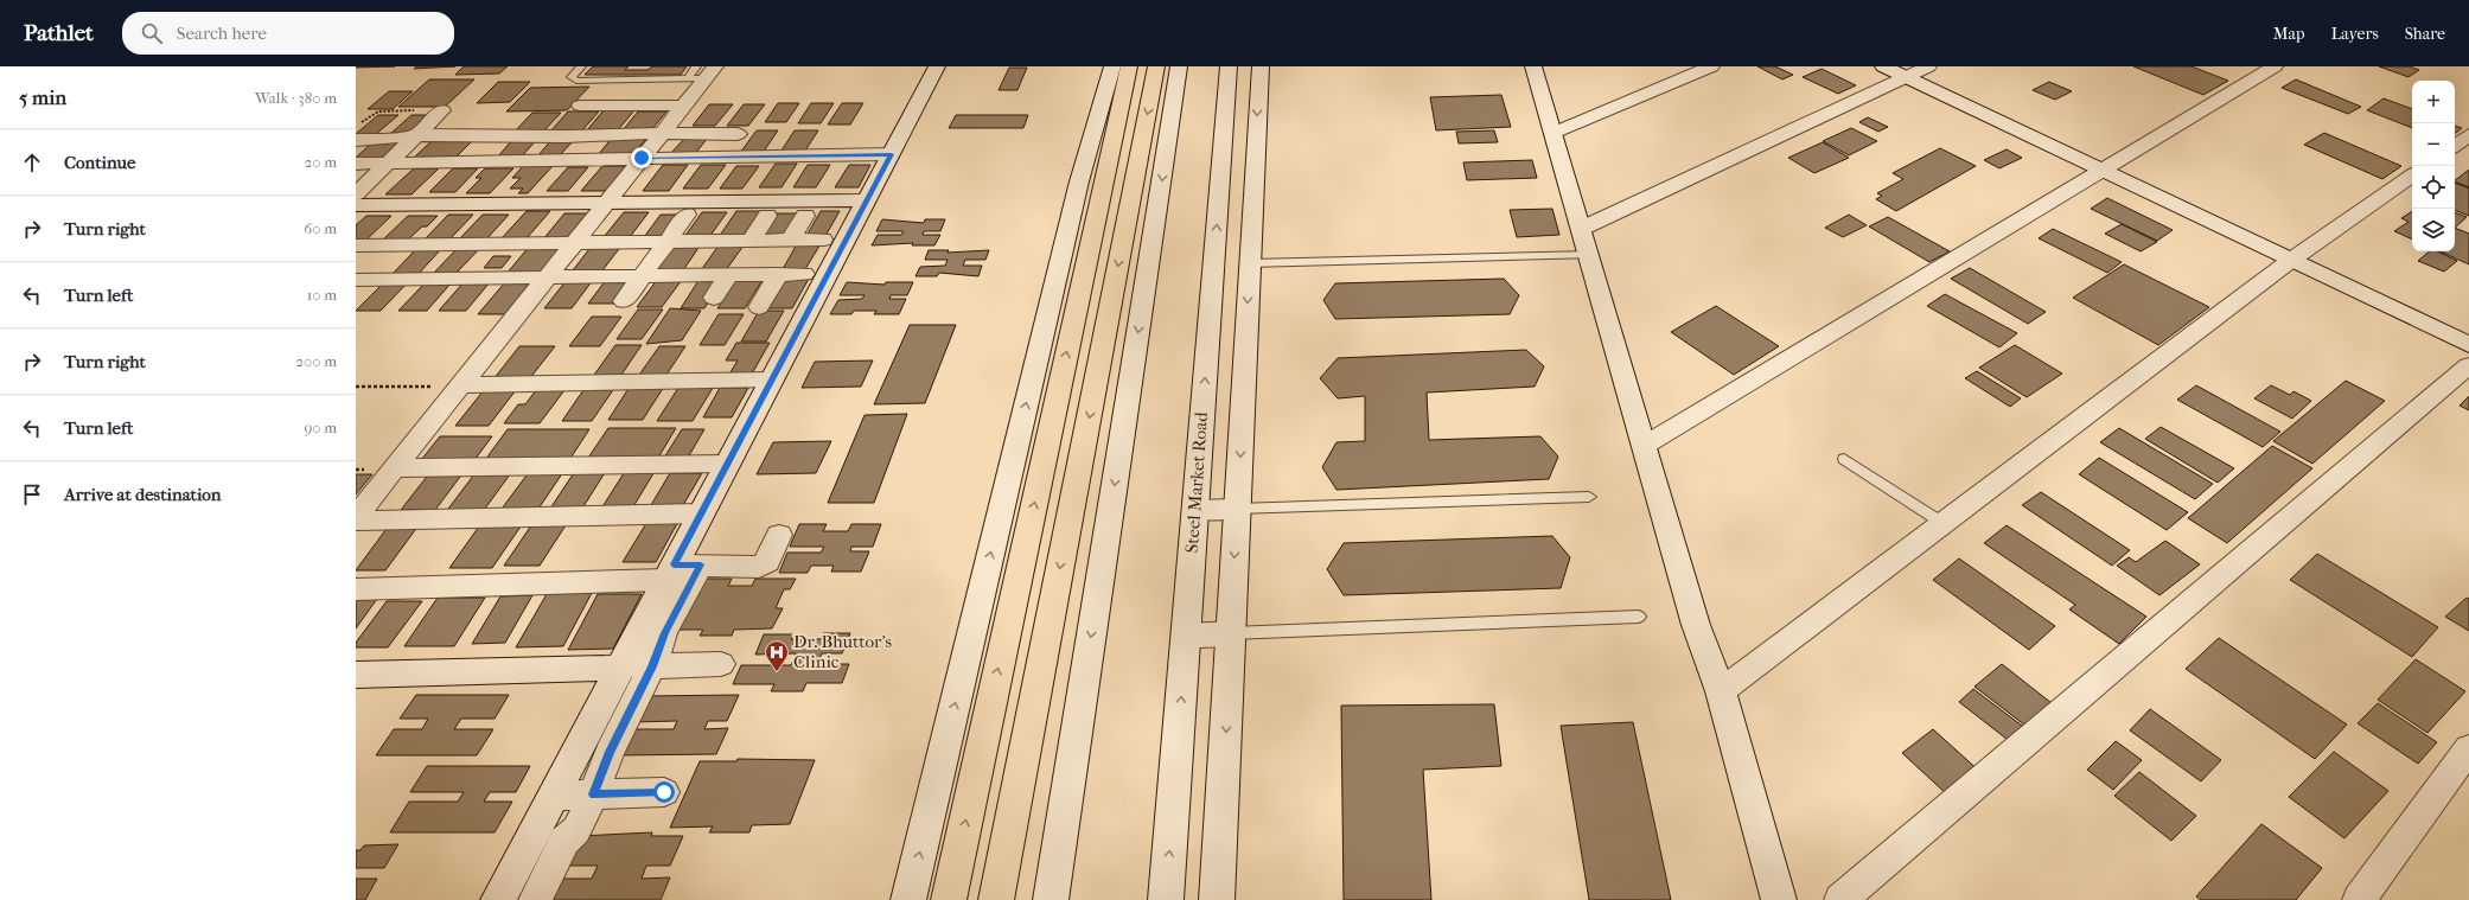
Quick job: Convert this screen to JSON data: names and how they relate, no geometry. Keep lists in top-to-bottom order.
{
  "streets": {
    "street": ["Steel Market Road"]
  },
  "places": {
    "hospital": ["Dr. Bhuttor's Clinic"]
  },
  "page": {
    "header": "Pathlet",
    "search": "Search here",
    "nav": ["Map", "Layers", "Share"],
    "heading": ["5 min", "Walk · 380 m"],
    "map_buttons": ["+", "−"],
    "list": [
      ["Continue", "20 m"],
      ["Turn right", "60 m"],
      ["Turn left", "10 m"],
      ["Turn right", "200 m"],
      ["Turn left", "90 m"],
      "Arrive at destination"
    ]
  }
}
